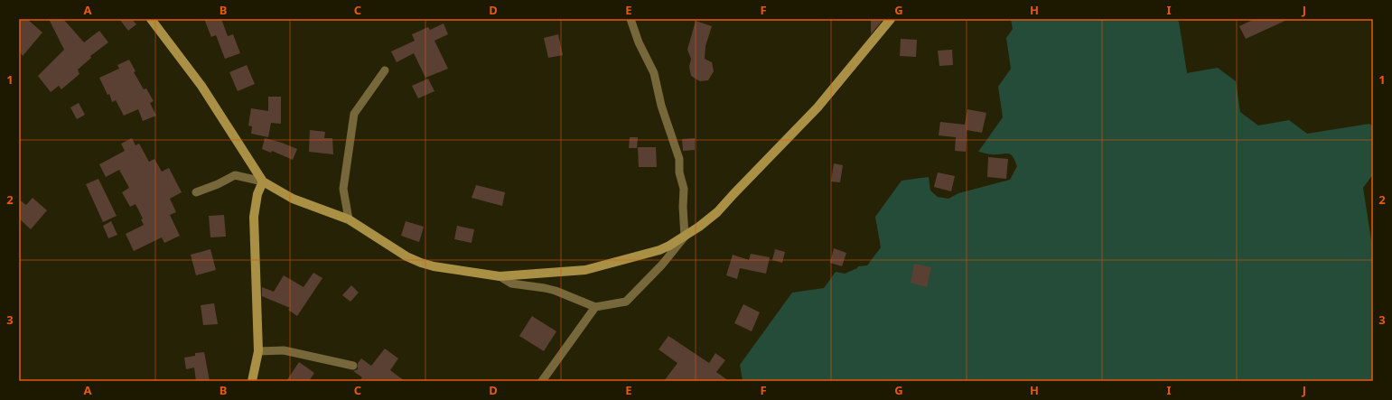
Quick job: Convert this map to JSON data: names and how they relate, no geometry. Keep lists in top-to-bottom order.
{
  "grid": {
    "columns": [
      "A",
      "B",
      "C",
      "D",
      "E",
      "F",
      "G",
      "H",
      "I",
      "J"
    ],
    "rows": ["1", "2", "3"]
  }
}
